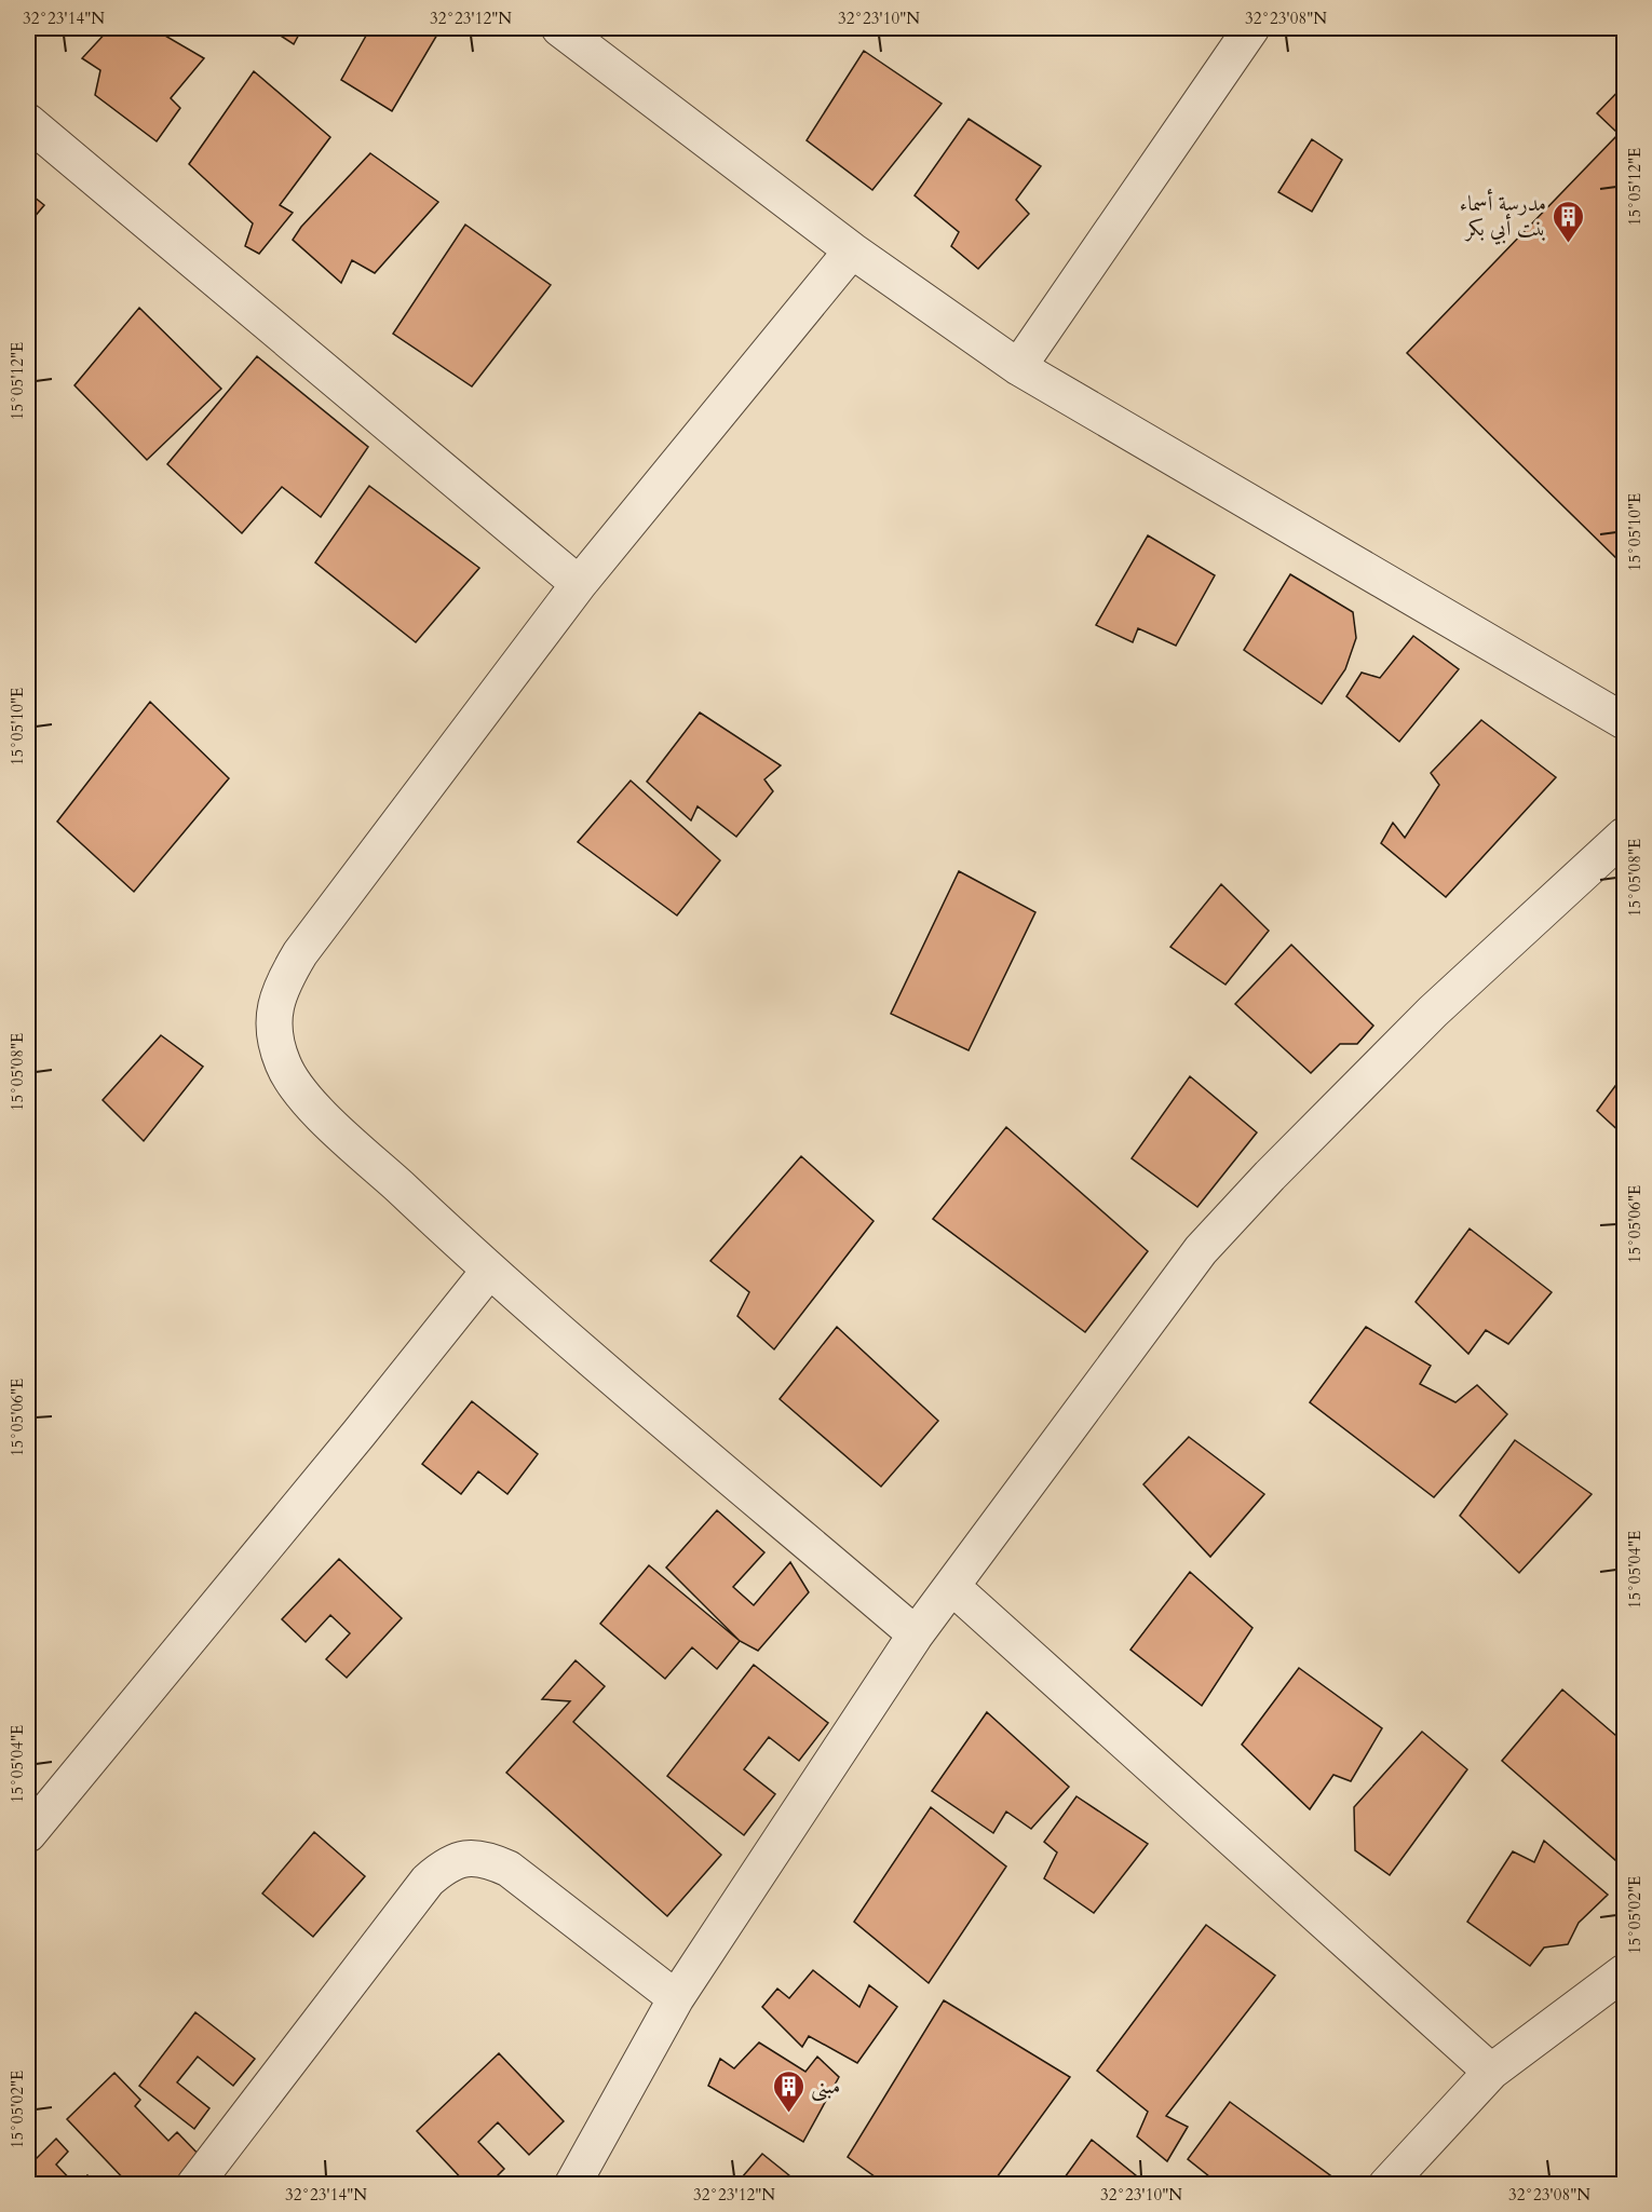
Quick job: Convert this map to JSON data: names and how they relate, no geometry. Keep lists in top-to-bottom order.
{
  "places": {
    "building": ["مدرسة أسماء بنت أبي بكر", "مبنى"]
  },
  "coordinates": [
    "32°23'14\"N",
    "32°23'12\"N",
    "32°23'10\"N",
    "32°23'08\"N",
    "15°05'12\"E",
    "15°05'10\"E",
    "15°05'08\"E",
    "15°05'06\"E",
    "15°05'04\"E",
    "15°05'02\"E"
  ]
}
